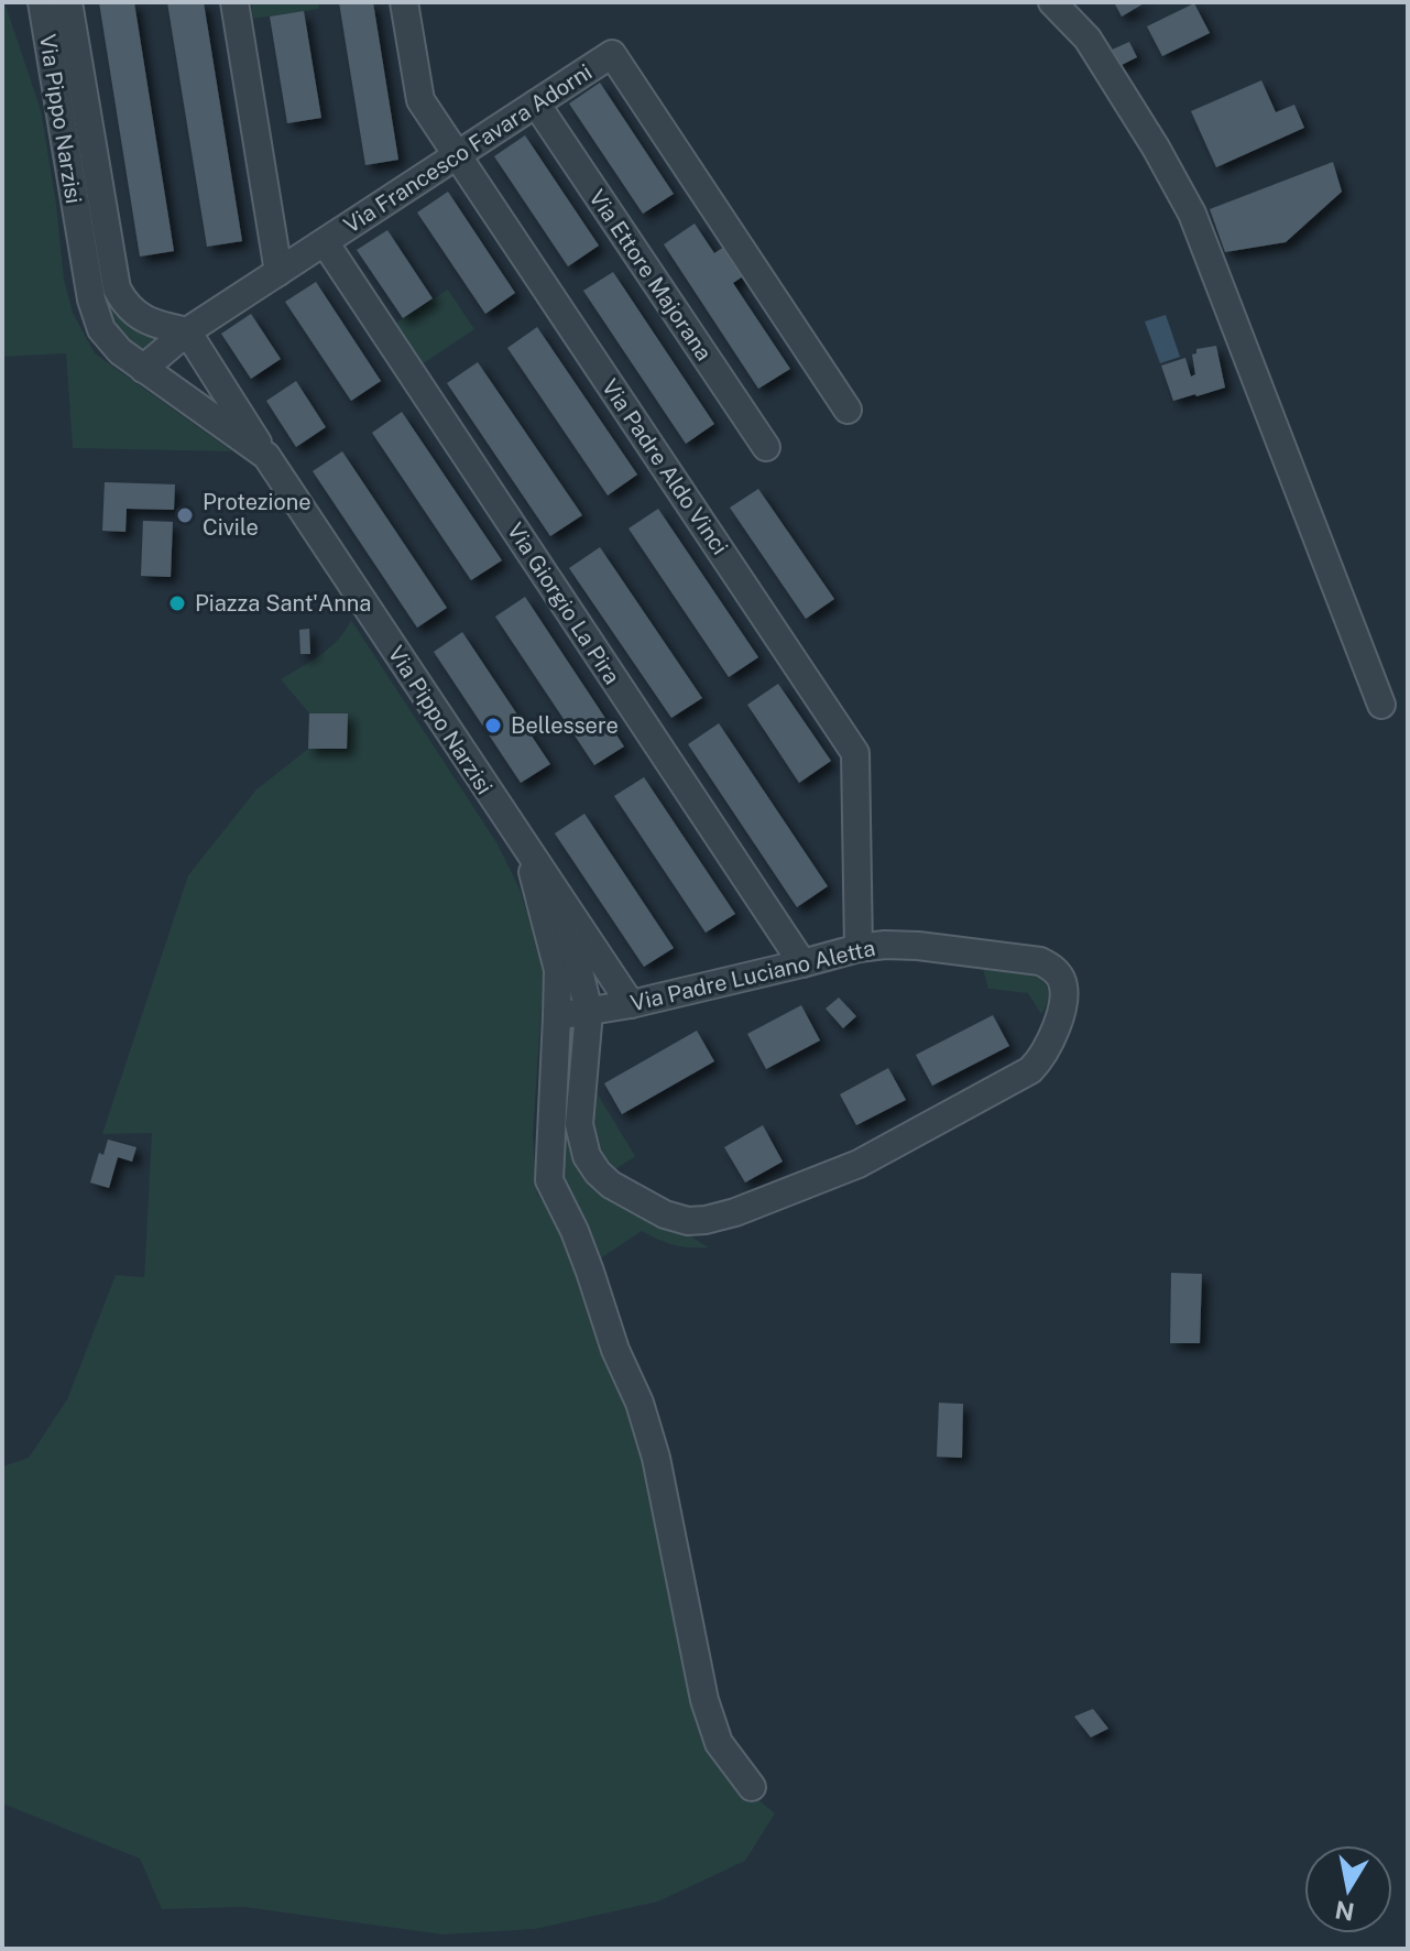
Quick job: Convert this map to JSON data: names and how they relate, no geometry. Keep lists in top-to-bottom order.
{
  "streets": {
    "street": [
      "Via Pippo Narzisi",
      "Via Francesco Favara Adorni",
      "Via Ettore Majorana",
      "Via Padre Aldo Vinci",
      "Via Giorgio La Pira",
      "Via Padre Luciano Aletta"
    ]
  },
  "crossings": [
    ["Via Pippo Narzisi", "Via Francesco Favara Adorni"],
    ["Via Pippo Narzisi", "Via Padre Luciano Aletta"],
    ["Via Francesco Favara Adorni", "Via Ettore Majorana"],
    ["Via Francesco Favara Adorni", "Via Padre Aldo Vinci"],
    ["Via Francesco Favara Adorni", "Via Giorgio La Pira"],
    ["Via Padre Aldo Vinci", "Via Padre Luciano Aletta"],
    ["Via Giorgio La Pira", "Via Padre Luciano Aletta"]
  ],
  "places": ["Protezione Civile", "Piazza Sant'Anna", "Bellessere"],
  "north": "bottom"
}
